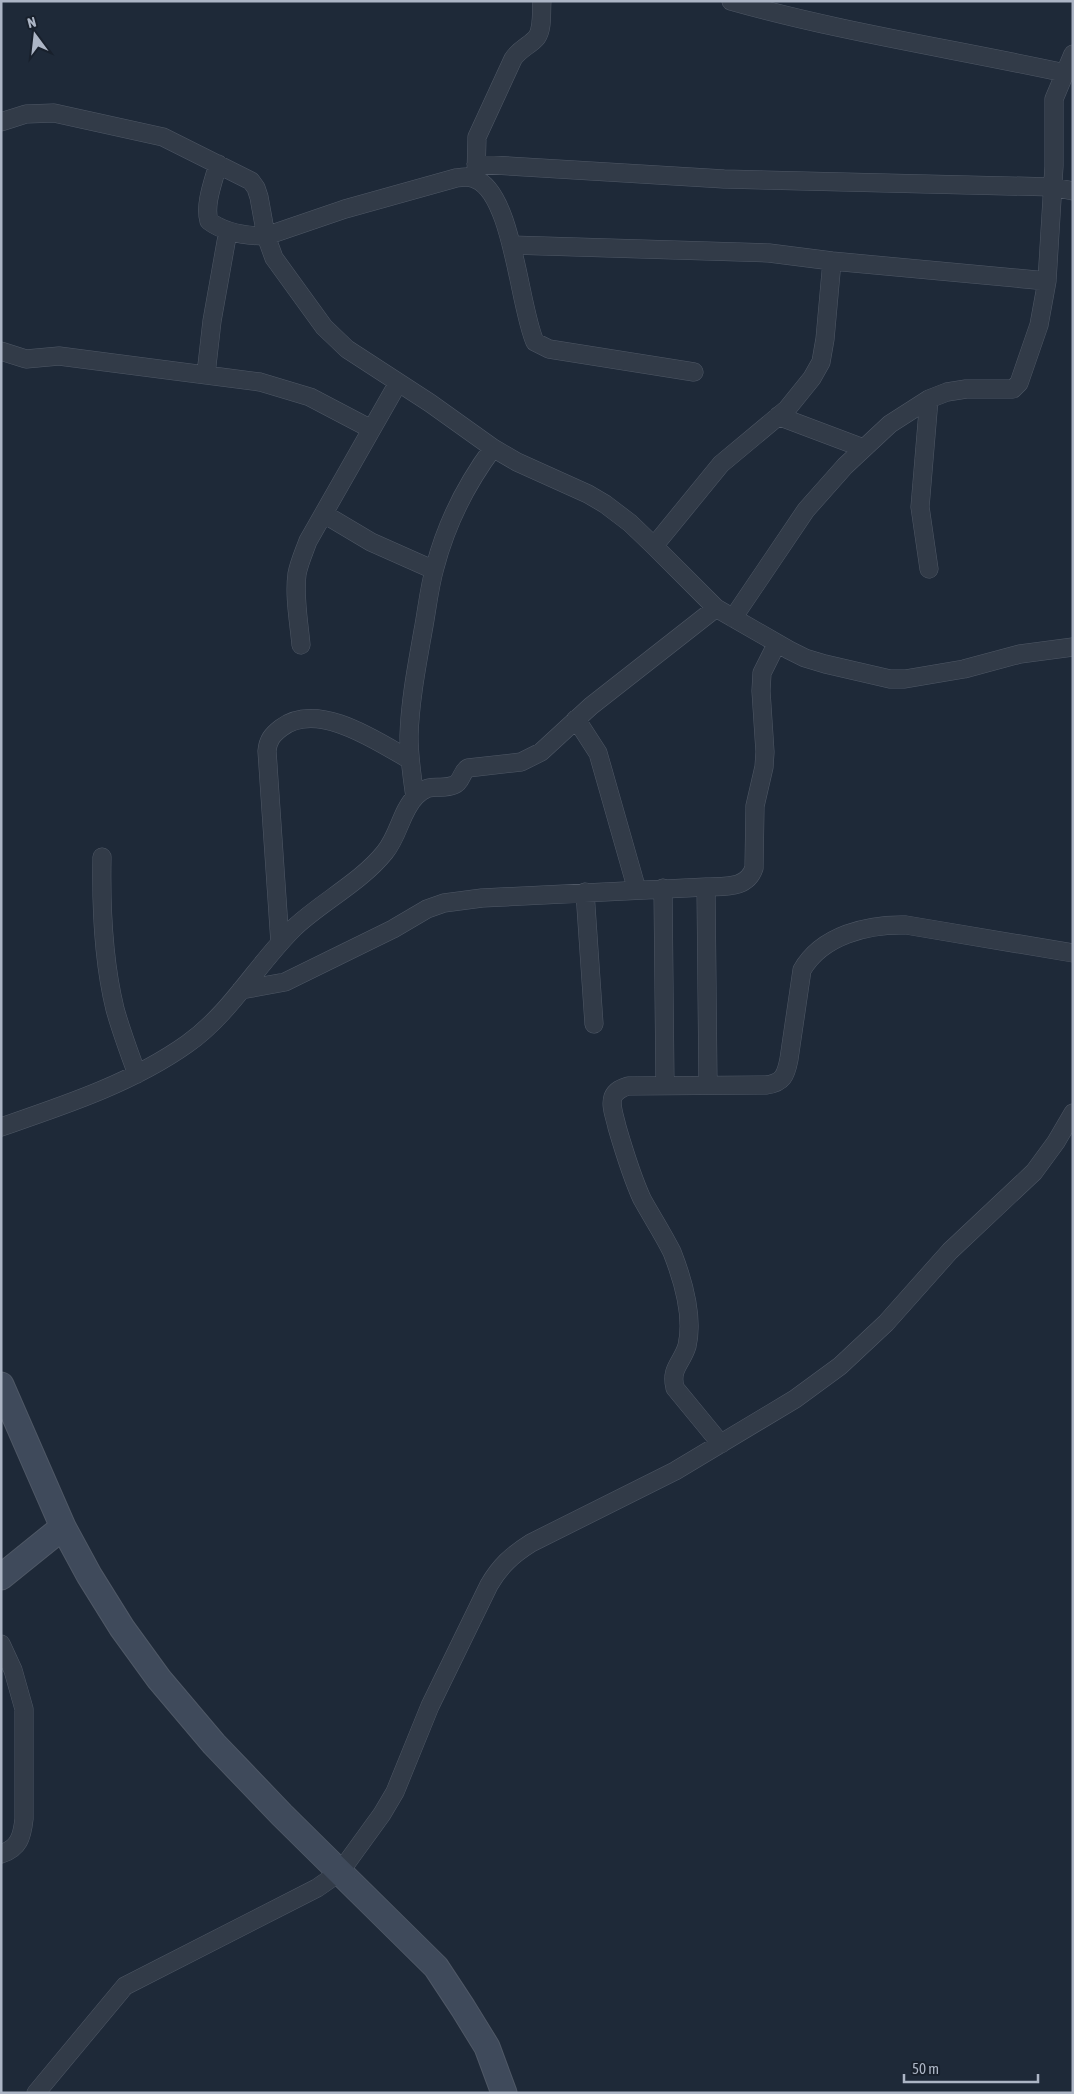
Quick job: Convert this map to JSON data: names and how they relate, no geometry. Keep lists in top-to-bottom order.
{
  "scale_bar": "50 m",
  "north": "top"
}
